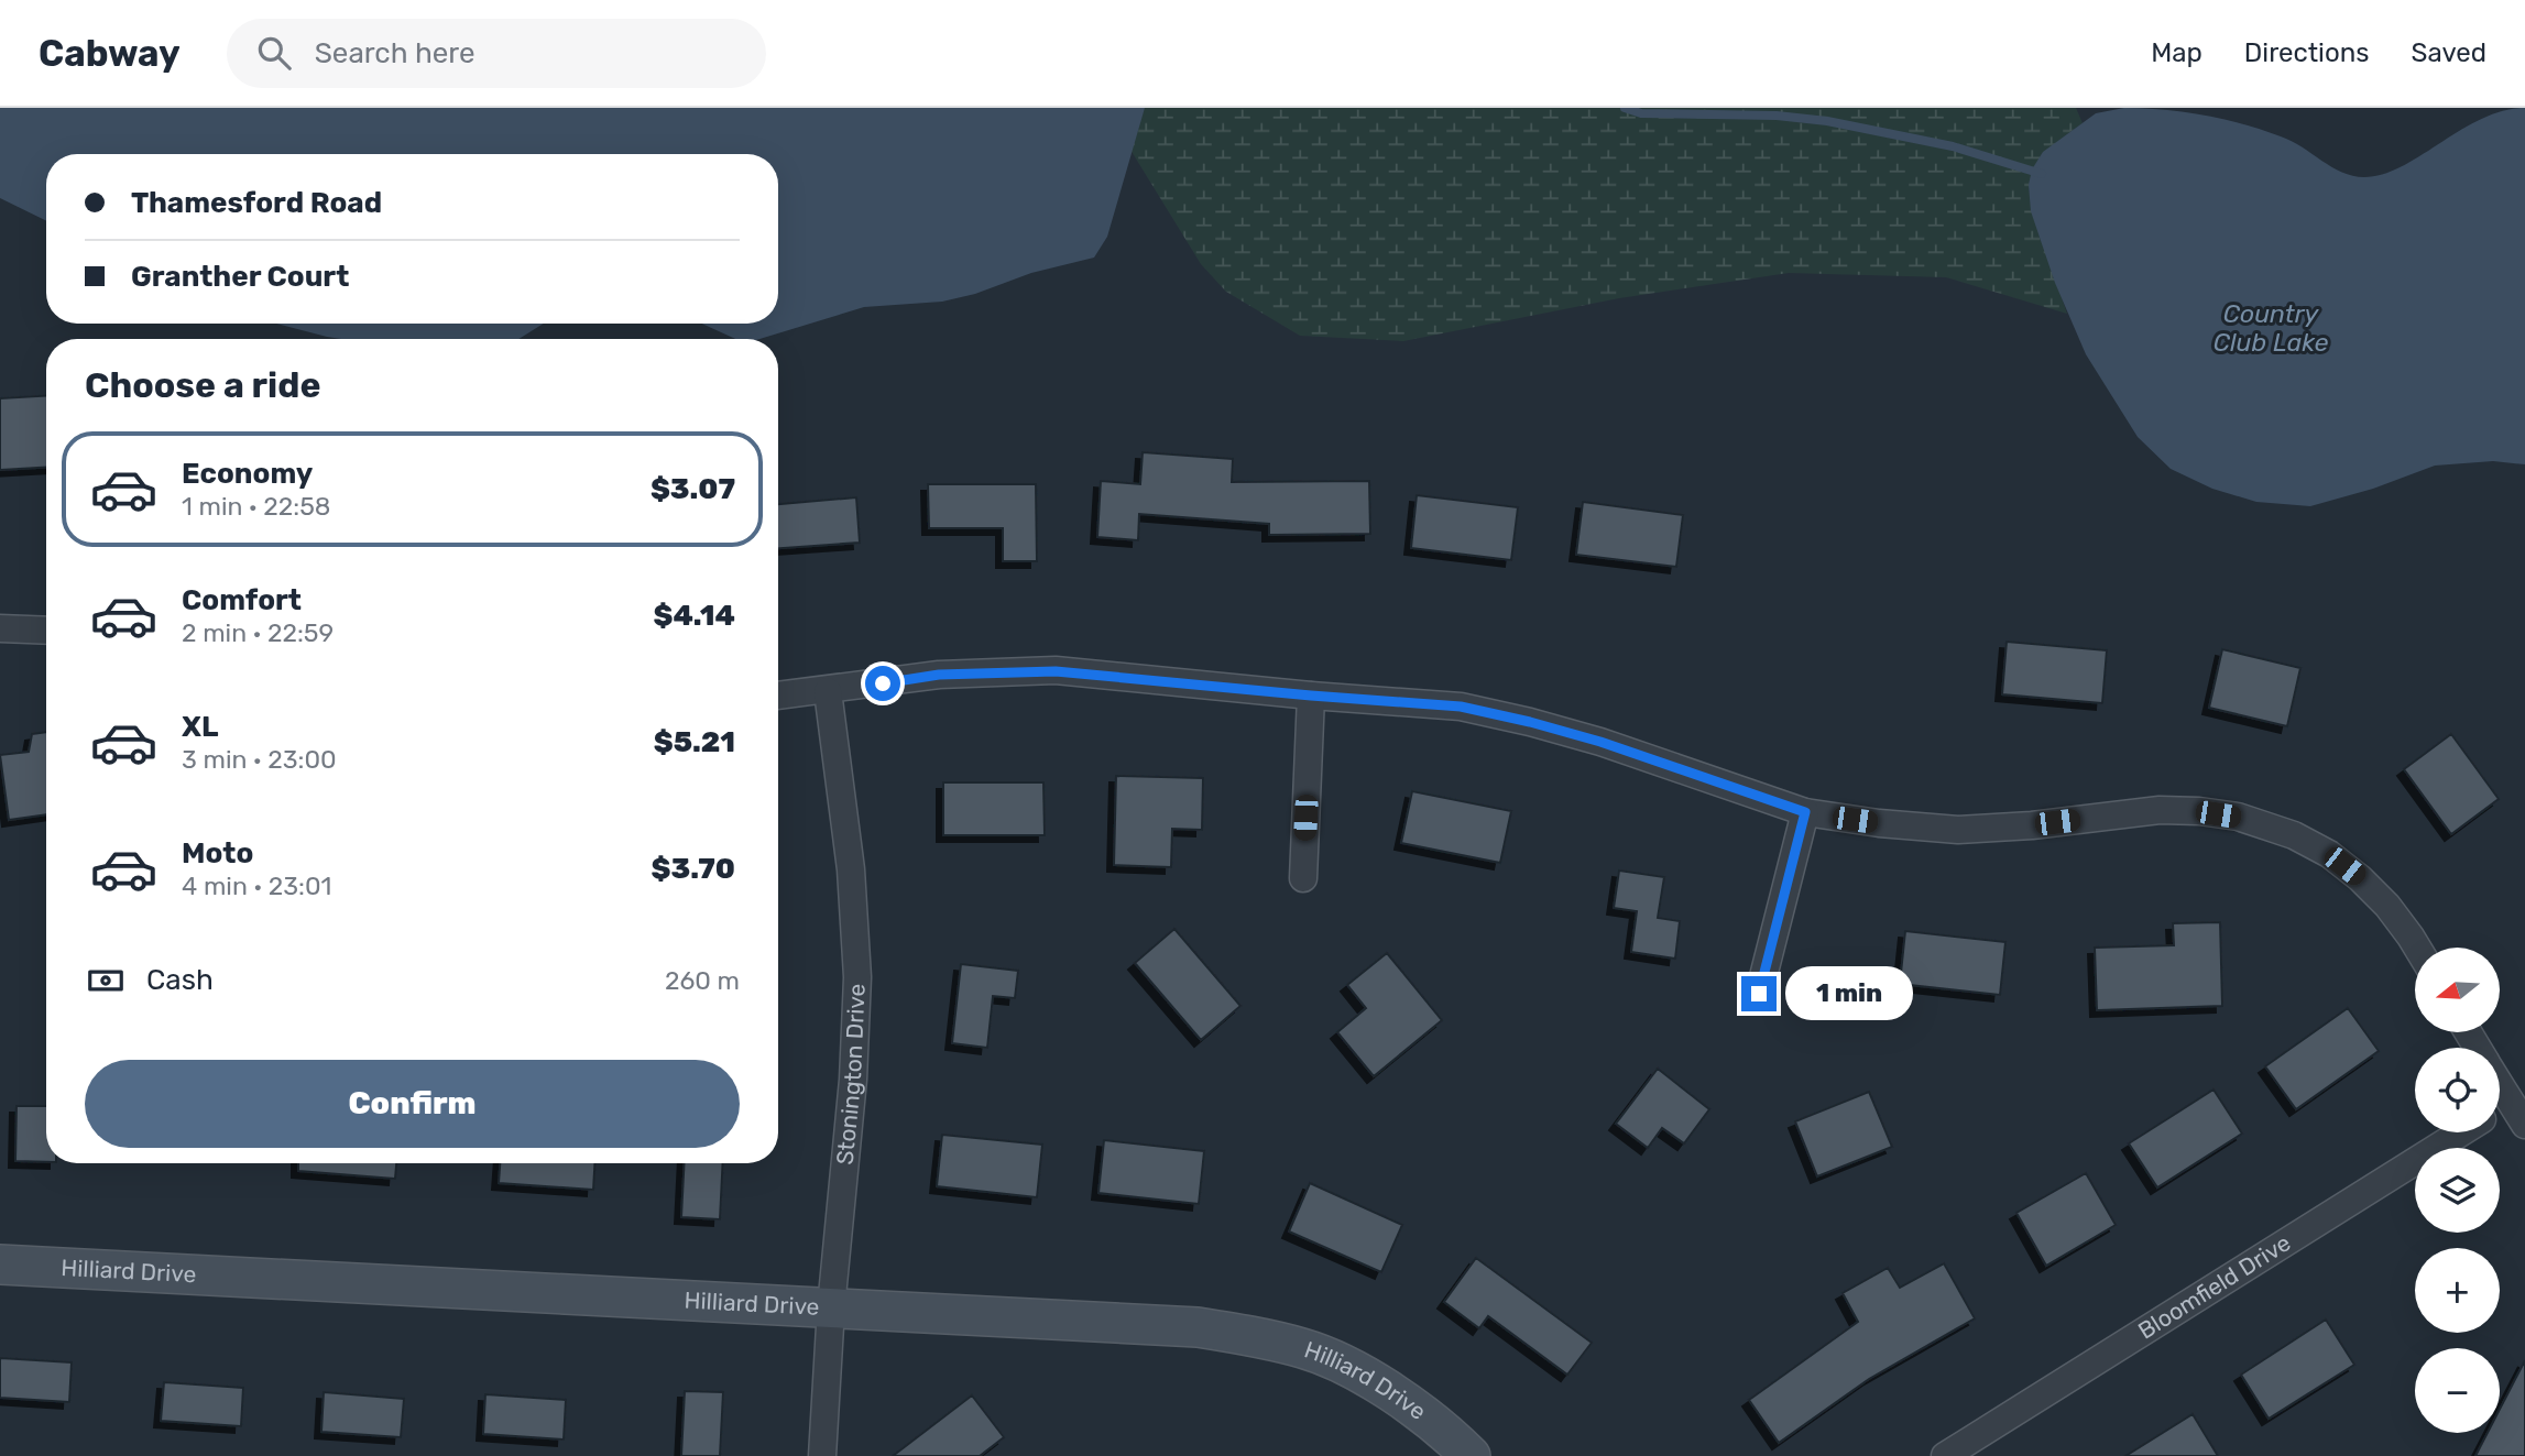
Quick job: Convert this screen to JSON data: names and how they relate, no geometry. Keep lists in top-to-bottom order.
{
  "streets": {
    "street": ["Stonington Drive", "Hilliard Drive", "Bloomfield Drive"]
  },
  "crossings": [
    ["Stonington Drive", "Hilliard Drive"]
  ],
  "water": ["Country Club Lake"],
  "north": "left",
  "page": {
    "header": "Cabway",
    "search": "Search here",
    "nav": ["Map", "Directions", "Saved"],
    "banner": ["Thamesford Road", "Granther Court"],
    "heading": "Choose a ride",
    "list": [
      {
        "name": "Economy",
        "note": "1 min · 22:58",
        "value": "$3.07"
      },
      {
        "name": "Comfort",
        "note": "2 min · 22:59",
        "value": "$4.14"
      },
      {
        "name": "XL",
        "note": "3 min · 23:00",
        "value": "$5.21"
      },
      {
        "name": "Moto",
        "note": "4 min · 23:01",
        "value": "$3.70"
      }
    ],
    "pay": ["Cash", "260 m"],
    "map_buttons": ["+", "−"],
    "bubble": "1 min",
    "buttons": "Confirm"
  }
}
